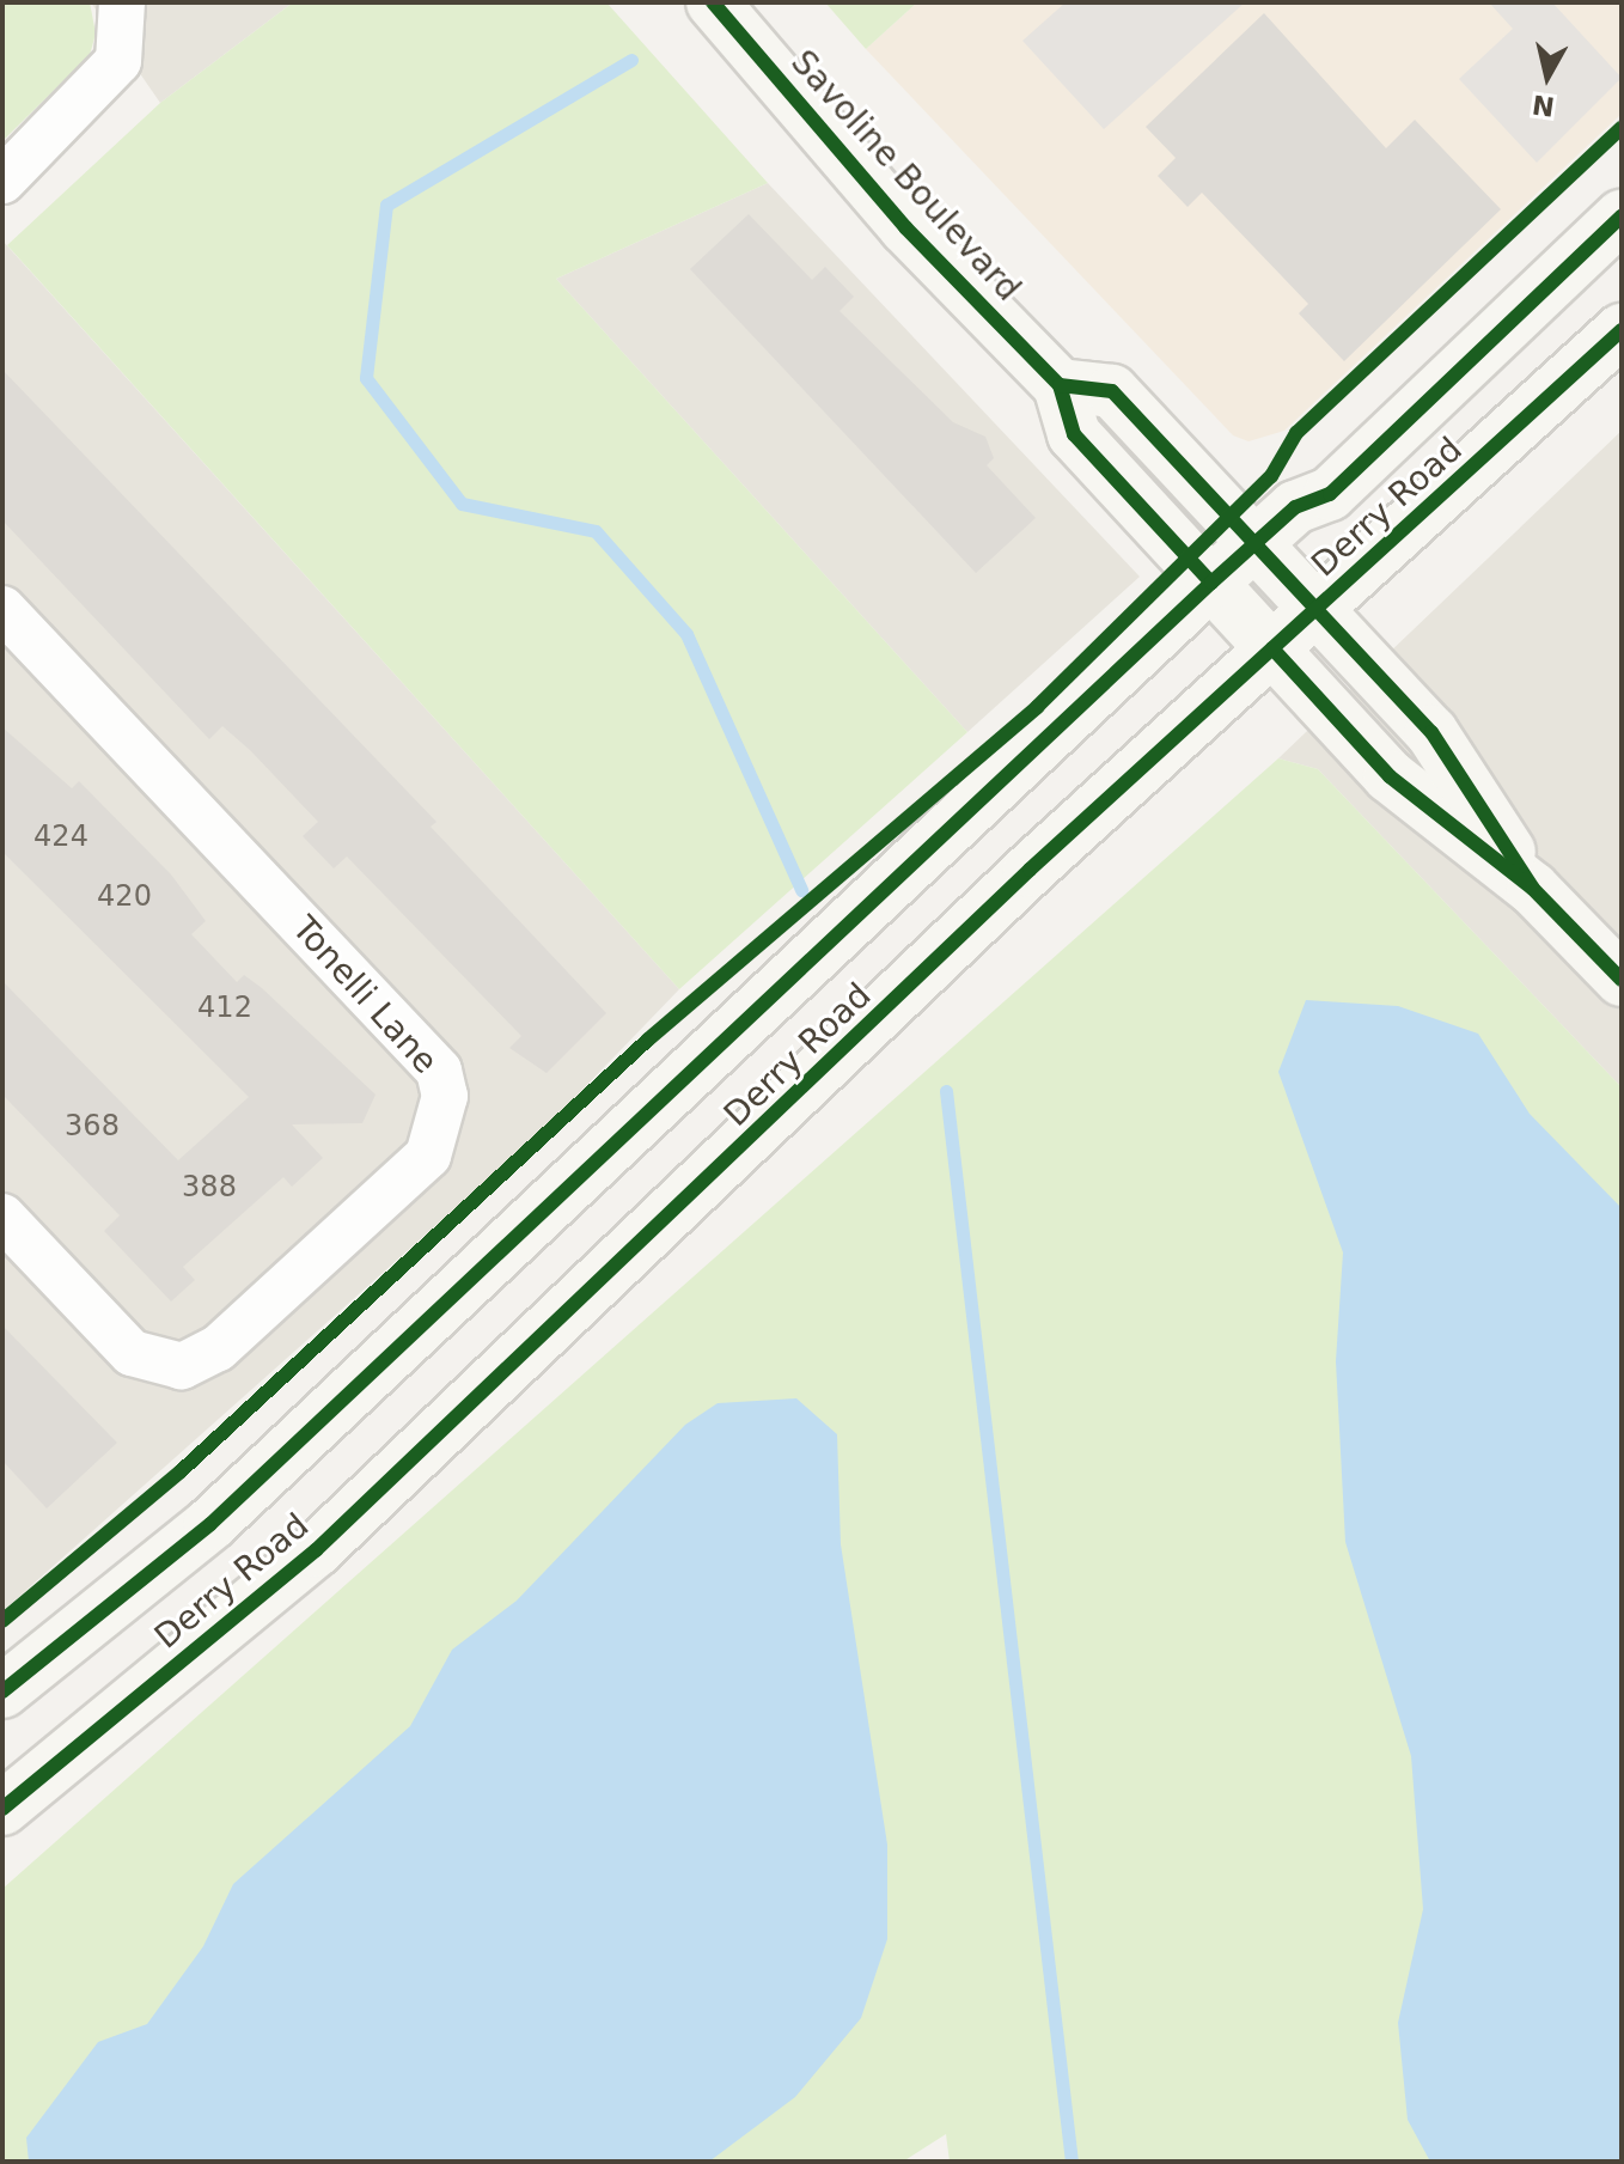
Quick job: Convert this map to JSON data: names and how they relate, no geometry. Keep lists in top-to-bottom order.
{
  "streets": {
    "main road": ["Savoline Boulevard", "Derry Road"],
    "street": ["Tonelli Lane"]
  },
  "crossings": [
    ["Savoline Boulevard", "Derry Road"]
  ],
  "house_numbers": [
    "424",
    "420",
    "412",
    "368",
    "388"
  ],
  "north": "bottom"
}
